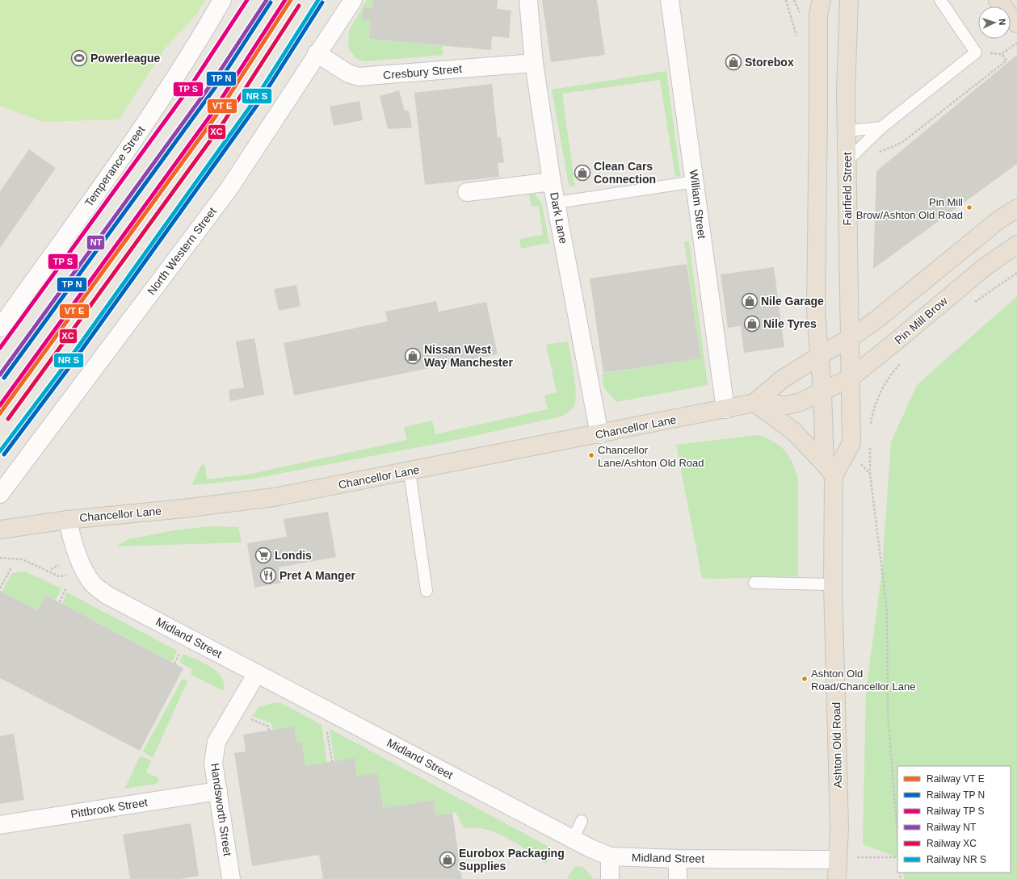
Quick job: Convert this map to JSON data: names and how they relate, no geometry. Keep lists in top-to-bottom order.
{
  "streets": {
    "highway": [
      "Fairfield Street",
      "Pin Mill Brow",
      "Chancellor Lane",
      "Ashton Old Road"
    ],
    "street": [
      "Cresbury Street",
      "Temperance Street",
      "William Street",
      "Dark Lane",
      "North Western Street",
      "Midland Street",
      "Pittbrook Street",
      "Handsworth Street"
    ]
  },
  "crossings": [
    ["Cresbury Street", "Dark Lane"],
    ["Cresbury Street", "North Western Street"],
    ["Fairfield Street", "Pin Mill Brow"],
    ["Fairfield Street", "Chancellor Lane"],
    ["Fairfield Street", "Ashton Old Road"],
    ["William Street", "Chancellor Lane"],
    ["Dark Lane", "Chancellor Lane"],
    ["Pin Mill Brow", "Chancellor Lane"],
    ["Pin Mill Brow", "Ashton Old Road"],
    ["Chancellor Lane", "Midland Street"],
    ["Chancellor Lane", "Ashton Old Road"],
    ["Midland Street", "Ashton Old Road"],
    ["Midland Street", "Handsworth Street"],
    ["Pittbrook Street", "Handsworth Street"]
  ],
  "places": {
    "sports": ["Powerleague"],
    "shop": [
      "Storebox",
      "Clean Cars Connection",
      "Nile Garage",
      "Nile Tyres",
      "Nissan West Way Manchester",
      "Eurobox Packaging Supplies"
    ],
    "other": ["Pin Mill Brow/Ashton Old Road", "Chancellor Lane/Ashton Old Road", "Ashton Old Road/Chancellor Lane"],
    "supermarket": ["Londis"],
    "restaurant": ["Pret A Manger"]
  },
  "lines": ["rail line NT", "rail line XC"],
  "legend": [
    "Railway VT E",
    "Railway TP N",
    "Railway TP S",
    "Railway NT",
    "Railway XC",
    "Railway NR S"
  ],
  "north": "right"
}
